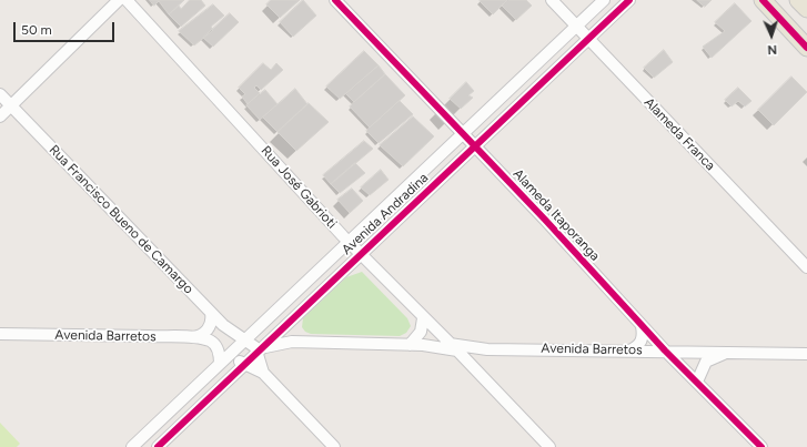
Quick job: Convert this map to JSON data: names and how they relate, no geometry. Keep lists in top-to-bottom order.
{
  "streets": {
    "street": [
      "Alameda Franca",
      "Rua José Gabrioti",
      "Avenida Andradina",
      "Alameda Itaporanga",
      "Rua Francisco Bueno de Camargo",
      "Avenida Barretos"
    ]
  },
  "crossings": [
    ["Alameda Franca", "Avenida Andradina"],
    ["Rua José Gabrioti", "Avenida Andradina"],
    ["Rua José Gabrioti", "Avenida Barretos"],
    ["Avenida Andradina", "Alameda Itaporanga"],
    ["Avenida Andradina", "Rua Francisco Bueno de Camargo"],
    ["Avenida Andradina", "Avenida Barretos"],
    ["Alameda Itaporanga", "Avenida Barretos"]
  ],
  "scale_bar": "50 m",
  "north": "bottom"
}
